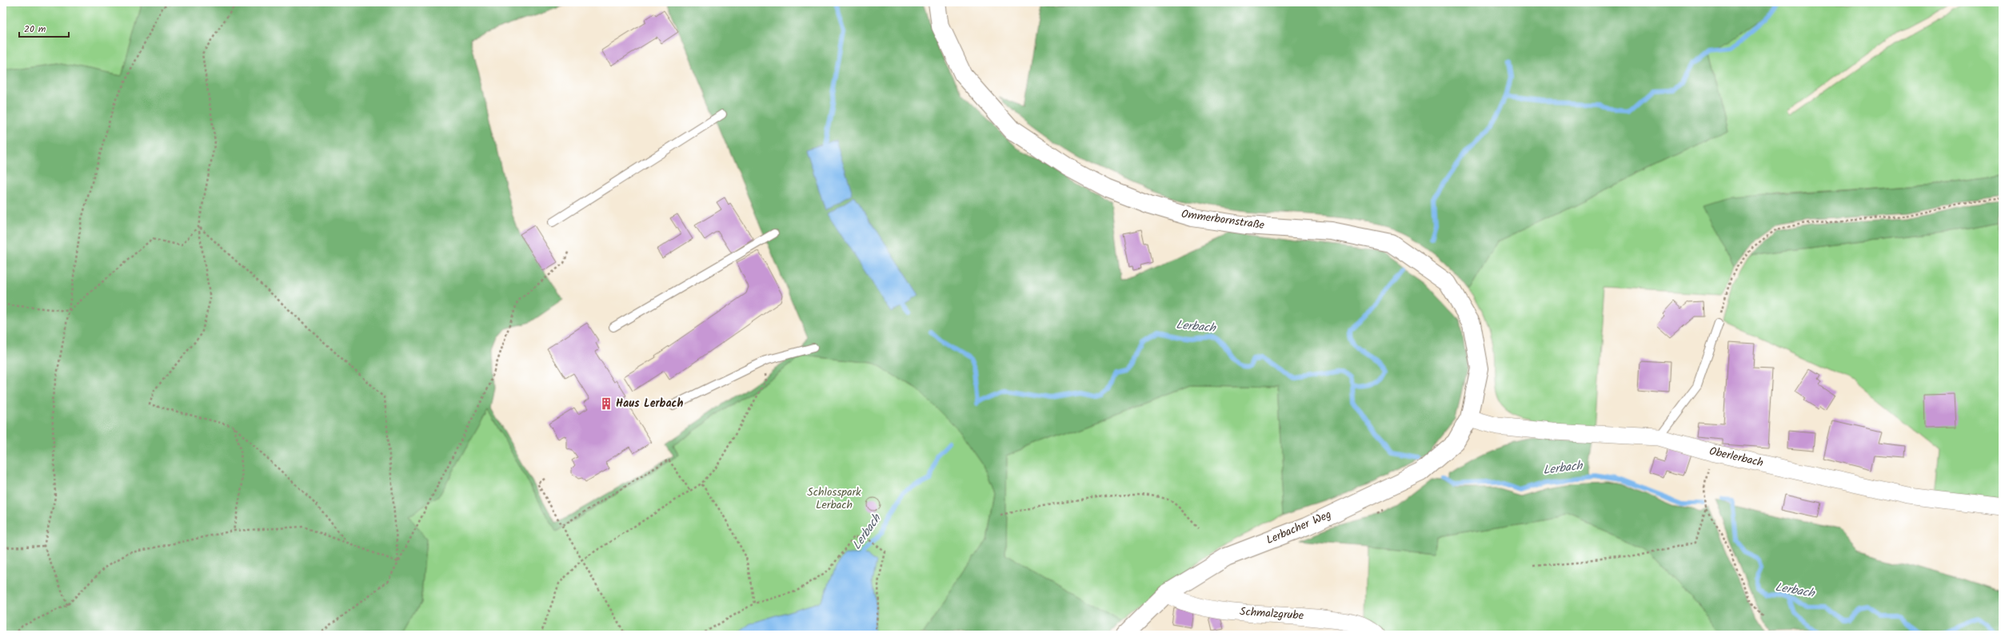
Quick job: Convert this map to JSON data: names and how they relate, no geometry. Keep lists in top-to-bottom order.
{
  "streets": {
    "street": [
      "Ommerbornstraße",
      "Oberlerbach",
      "Lerbacher Weg",
      "Schmalzgrube"
    ]
  },
  "crossings": [
    ["Ommerbornstraße", "Oberlerbach"],
    ["Ommerbornstraße", "Lerbacher Weg"],
    ["Oberlerbach", "Lerbacher Weg"],
    ["Lerbacher Weg", "Schmalzgrube"]
  ],
  "water": ["Lerbach"],
  "parks": ["Schlosspark Lerbach"],
  "places": {
    "building": ["Haus Lerbach"]
  },
  "scale_bar": "20 m"
}
